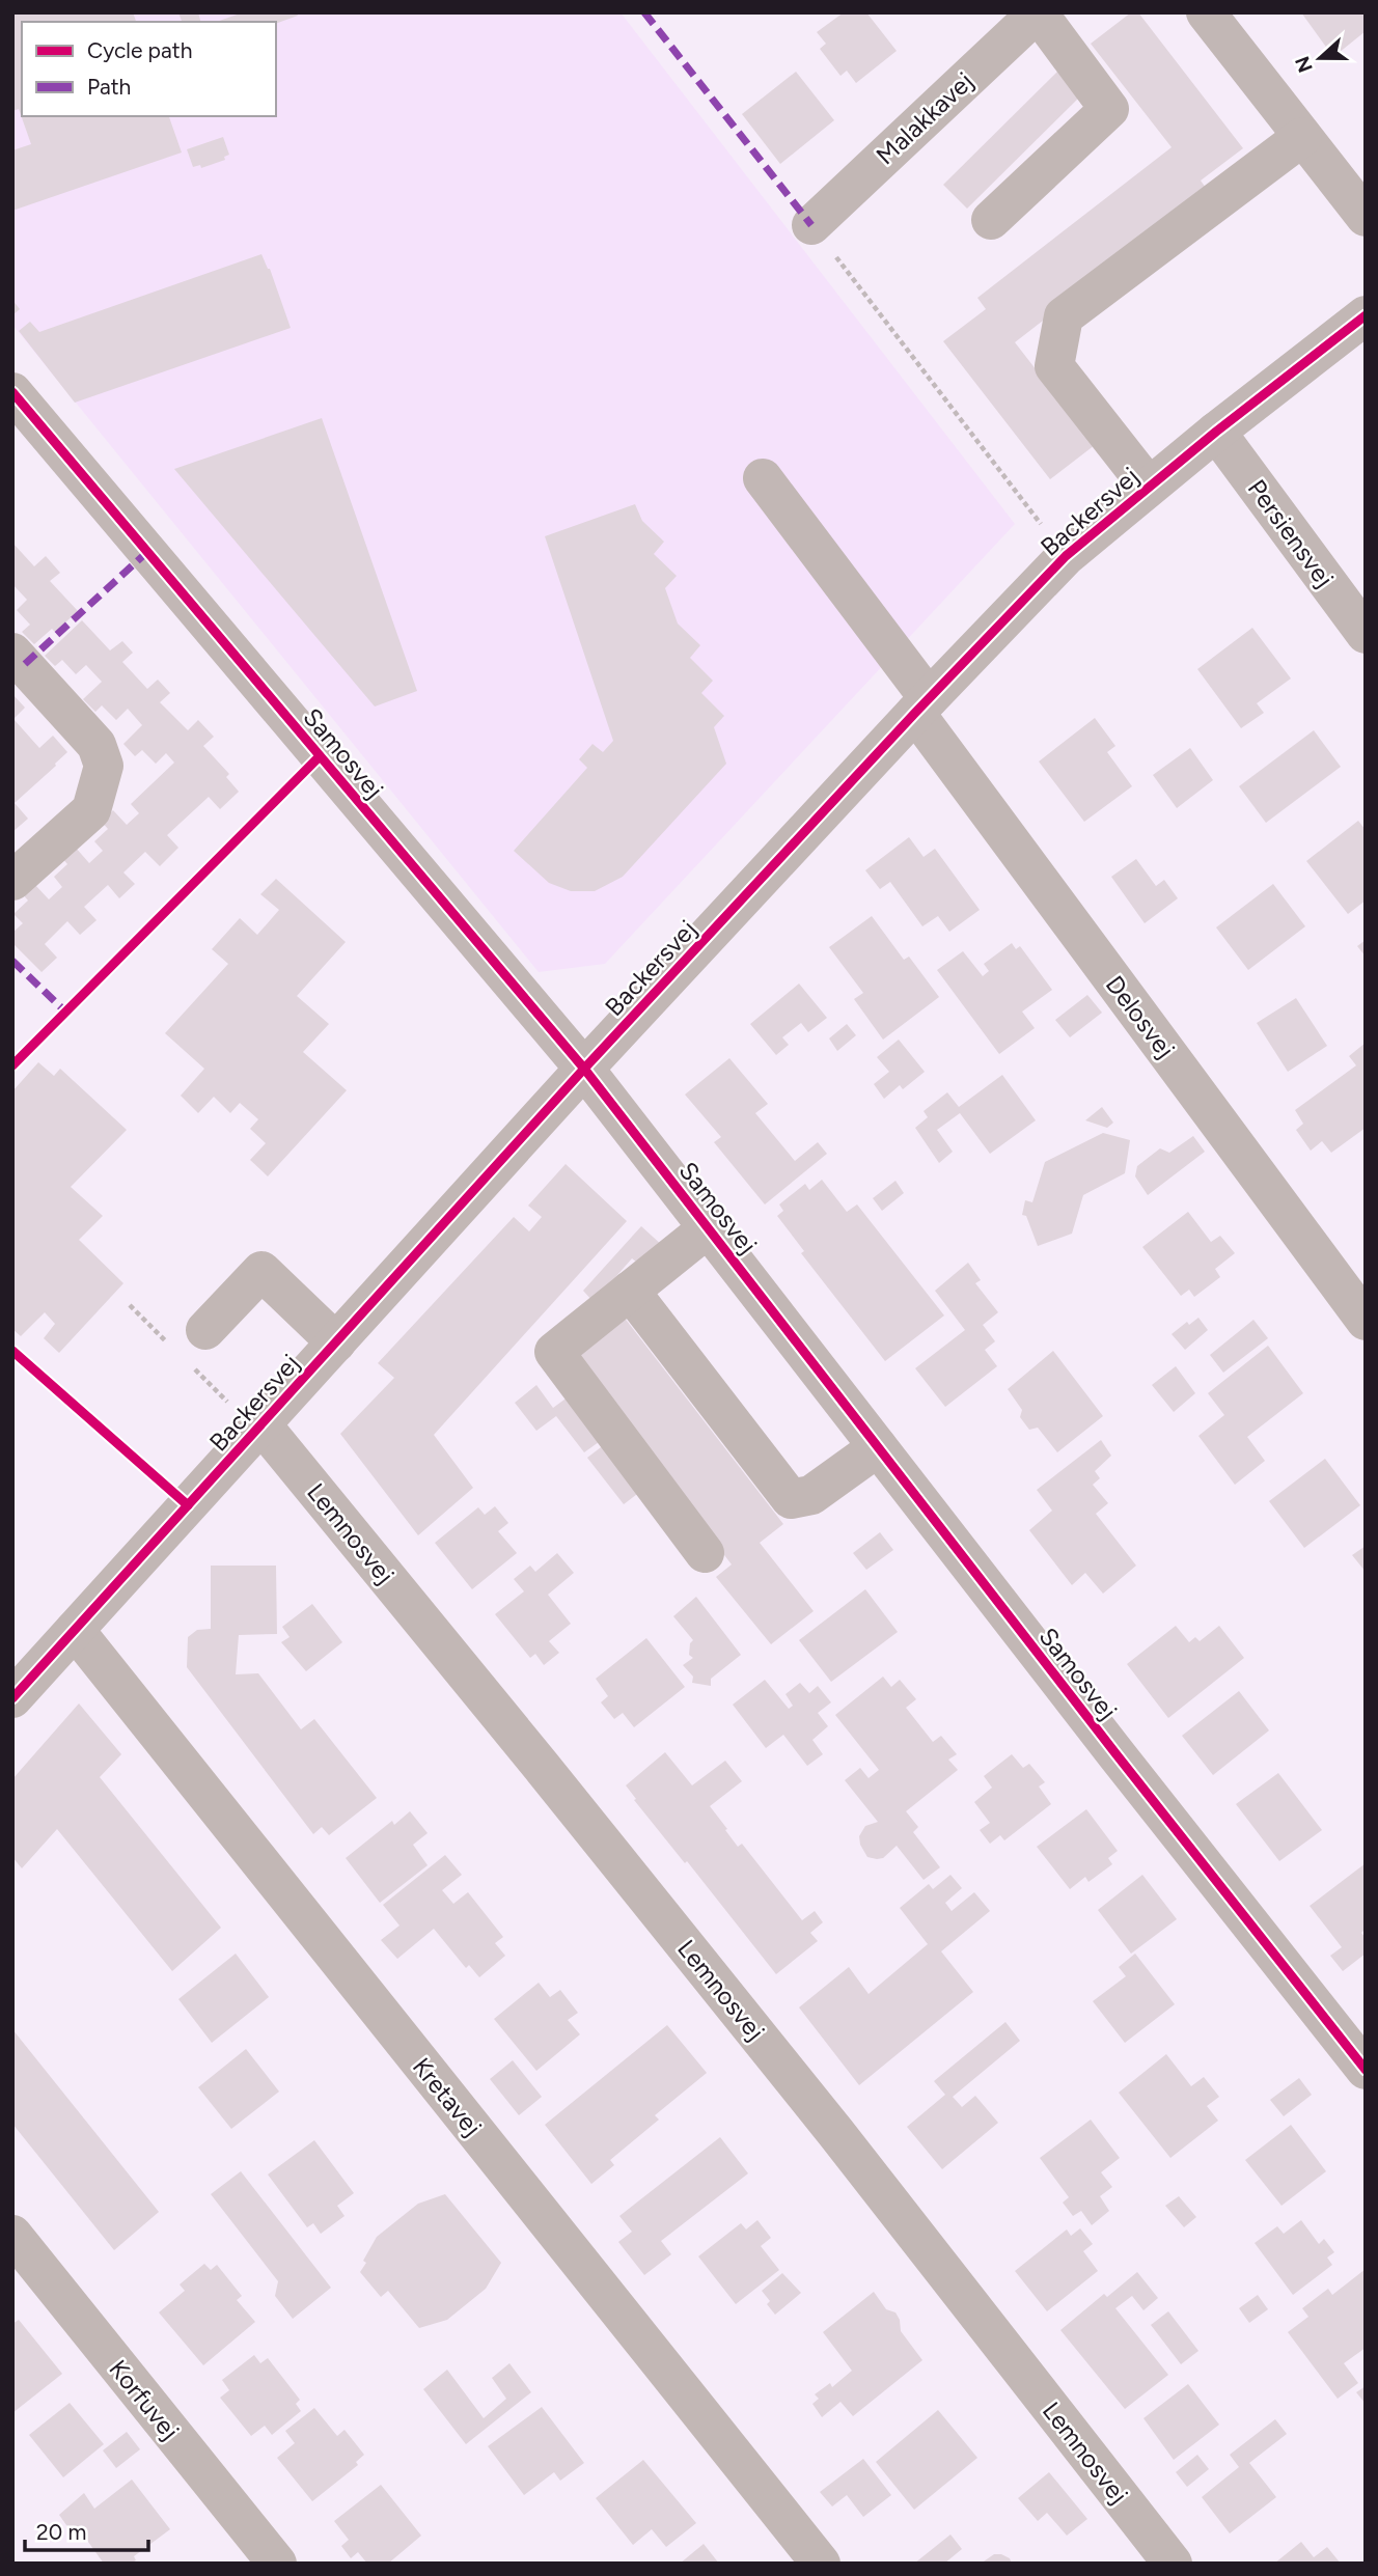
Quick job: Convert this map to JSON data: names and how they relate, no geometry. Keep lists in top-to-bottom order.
{
  "streets": {
    "street": [
      "Malakkavej",
      "Backersvej",
      "Persiensvej",
      "Samosvej",
      "Delosvej",
      "Lemnosvej",
      "Kretavej",
      "Korfuvej"
    ]
  },
  "crossings": [
    ["Backersvej", "Persiensvej"],
    ["Backersvej", "Samosvej"],
    ["Backersvej", "Delosvej"],
    ["Backersvej", "Lemnosvej"],
    ["Backersvej", "Kretavej"]
  ],
  "legend": ["Cycle path", "Path"],
  "scale_bar": "20 m",
  "north": "left"
}
